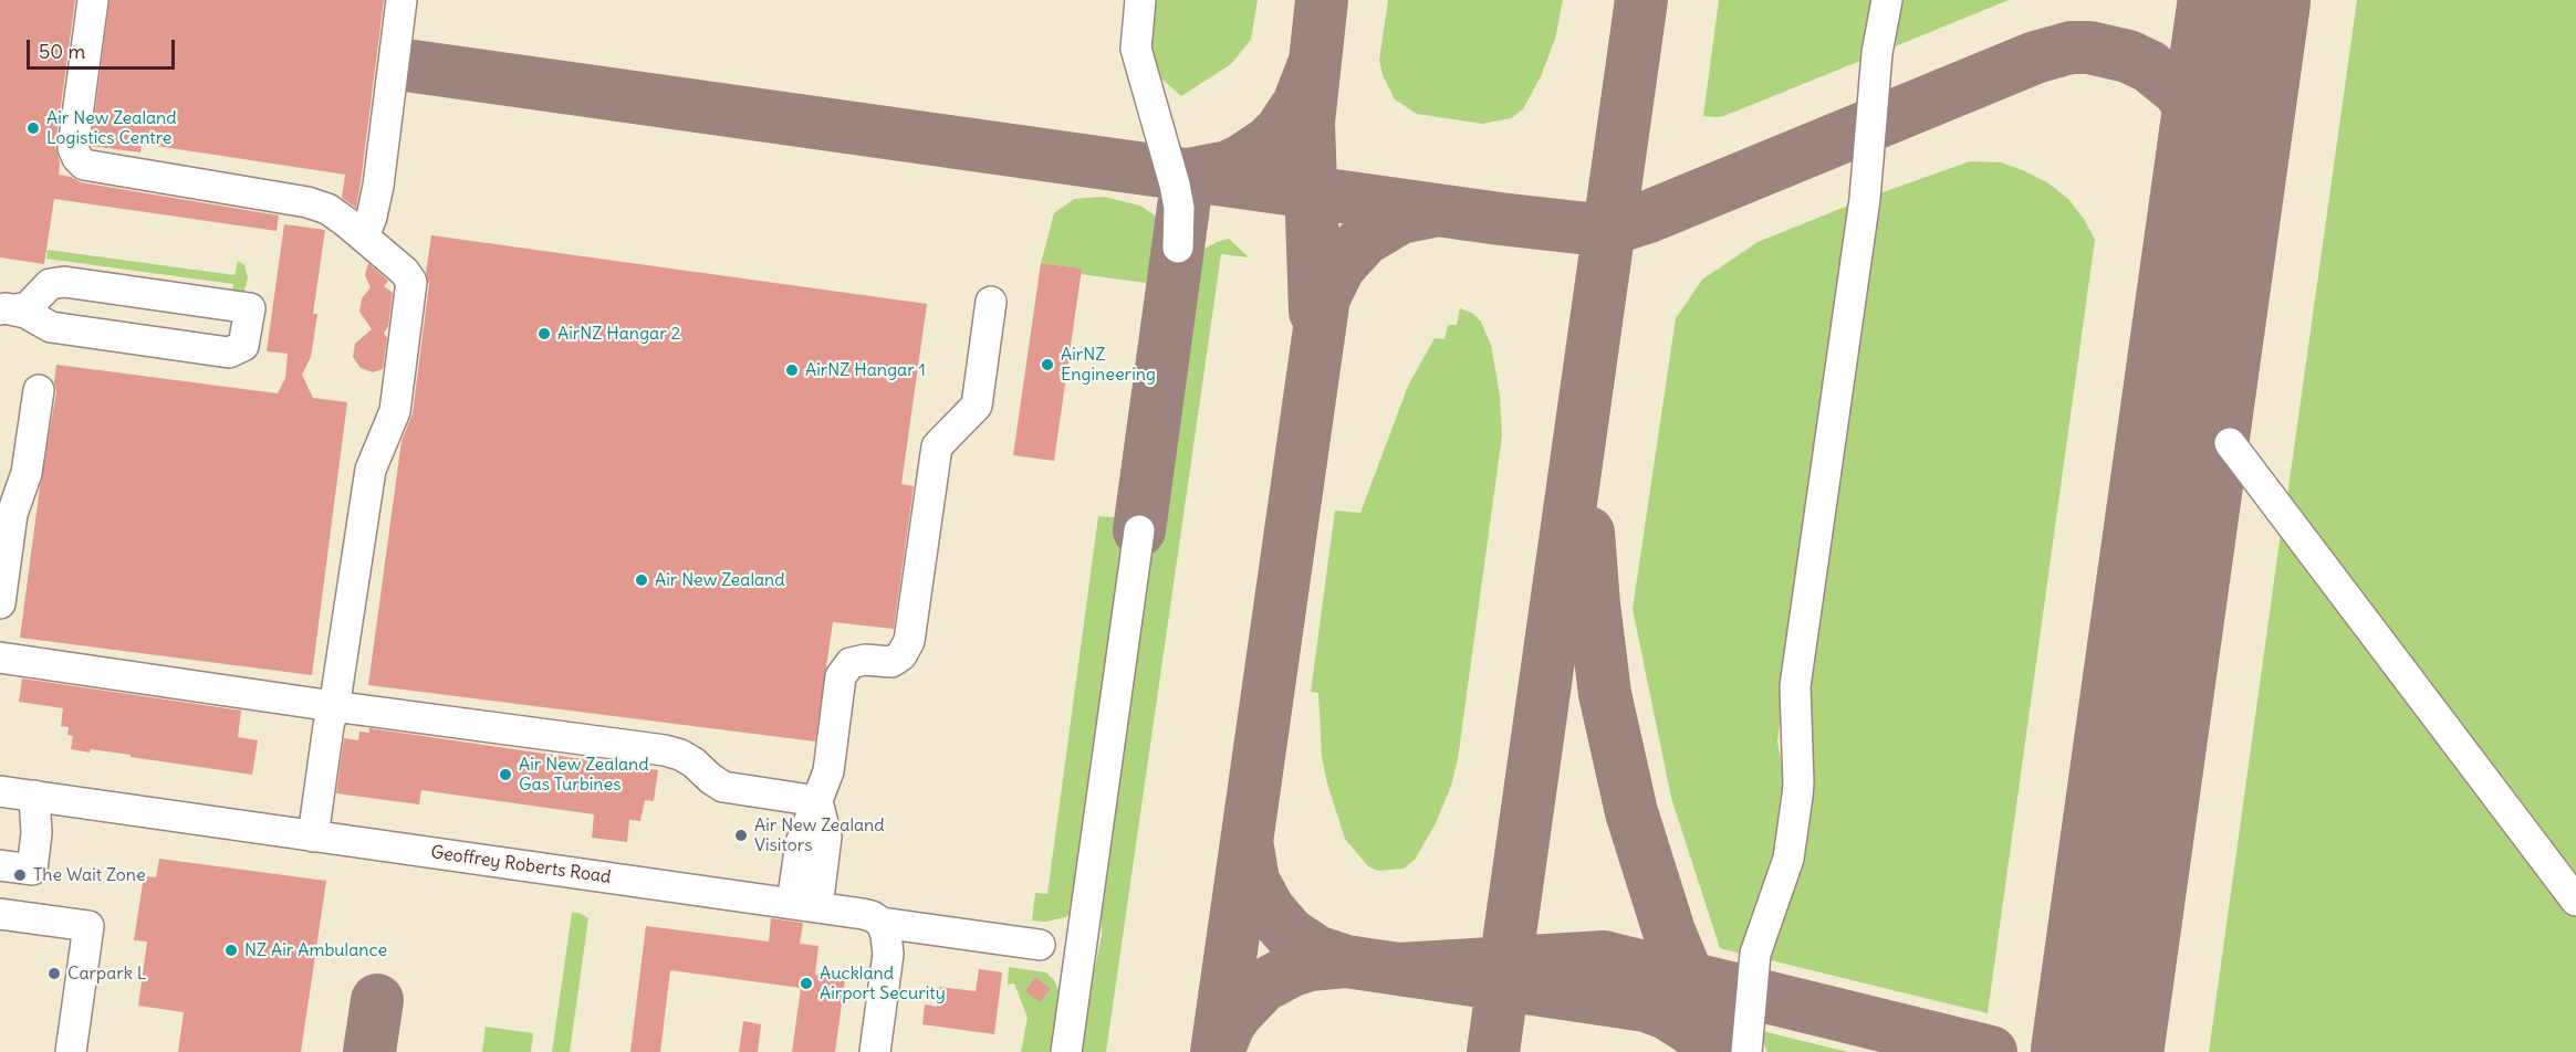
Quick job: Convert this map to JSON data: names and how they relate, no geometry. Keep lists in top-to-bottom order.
{
  "streets": {
    "street": ["Geoffrey Roberts Road"]
  },
  "places": [
    "Air New Zealand Logistics Centre",
    "AirNZ Hangar 2",
    "AirNZ Engineering",
    "AirNZ Hangar 1",
    "Air New Zealand",
    "Air New Zealand Gas Turbines",
    "Air New Zealand Visitors",
    "The Wait Zone",
    "NZ Air Ambulance",
    "Carpark L",
    "Auckland Airport Security"
  ],
  "scale_bar": "50 m"
}
